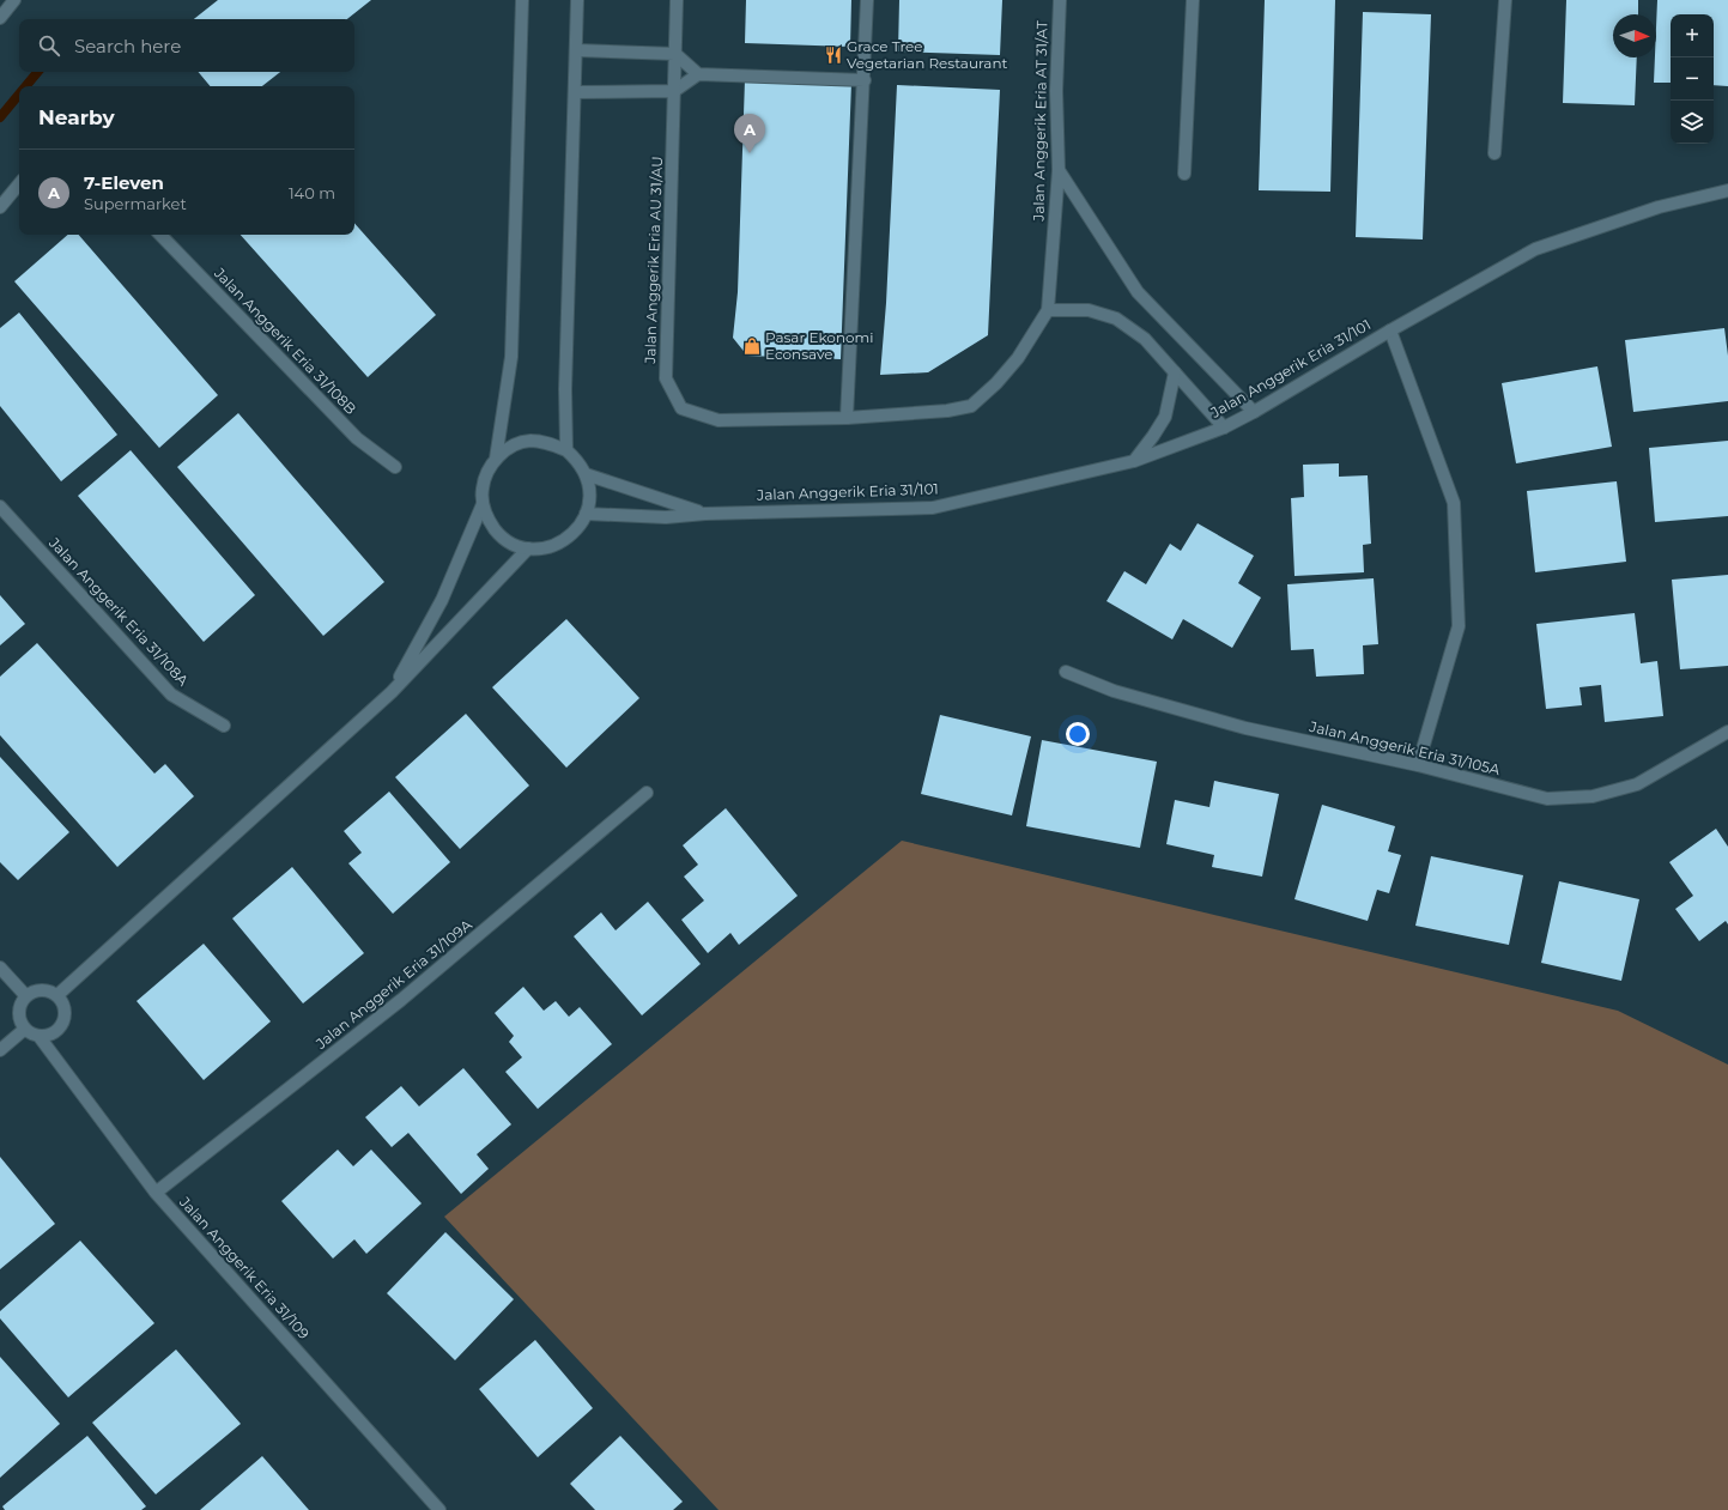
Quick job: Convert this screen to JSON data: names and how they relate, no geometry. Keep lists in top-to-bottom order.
{
  "streets": {
    "street": [
      "Jalan Anggerik Eria AT 31/AT",
      "Jalan Anggerik Eria AU 31/AU",
      "Jalan Anggerik Eria 31/108B",
      "Jalan Anggerik Eria 31/101",
      "Jalan Anggerik Eria 31/108A",
      "Jalan Anggerik Eria 31/105A",
      "Jalan Anggerik Eria 31/109A",
      "Jalan Anggerik Eria 31/109"
    ]
  },
  "crossings": [
    ["Jalan Anggerik Eria AT 31/AT", "Jalan Anggerik Eria AU 31/AU"],
    ["Jalan Anggerik Eria 31/109A", "Jalan Anggerik Eria 31/109"]
  ],
  "places": {
    "restaurant": ["Grace Tree Vegetarian Restaurant"],
    "shop": ["Pasar Ekonomi Econsave"]
  },
  "north": "right",
  "page": {
    "map_buttons": ["+", "−"],
    "search": "Search here",
    "heading": "Nearby",
    "pins": "A",
    "list": [
      {
        "mark": "A",
        "name": "7-Eleven",
        "note": "Supermarket",
        "value": "140 m"
      }
    ]
  }
}
